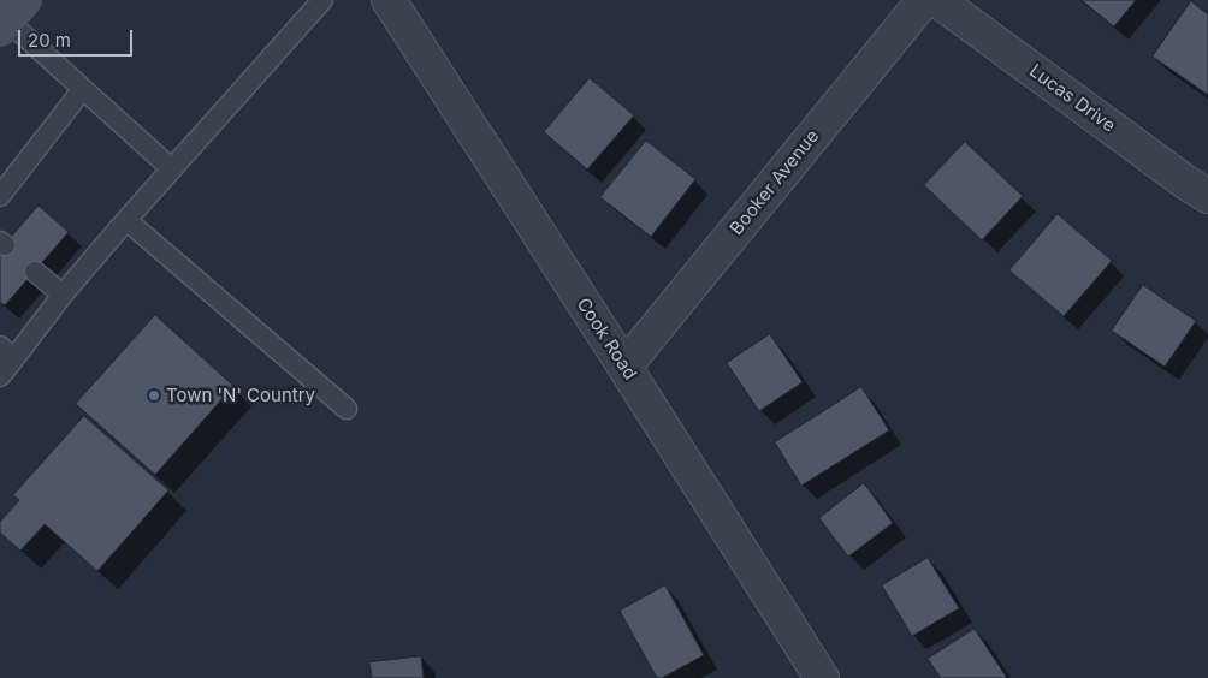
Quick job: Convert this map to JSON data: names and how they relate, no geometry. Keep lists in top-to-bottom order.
{
  "streets": {
    "street": ["Lucas Drive", "Booker Avenue", "Cook Road"]
  },
  "crossings": [
    ["Booker Avenue", "Cook Road"]
  ],
  "places": ["Town 'N' Country"],
  "scale_bar": "20 m"
}
